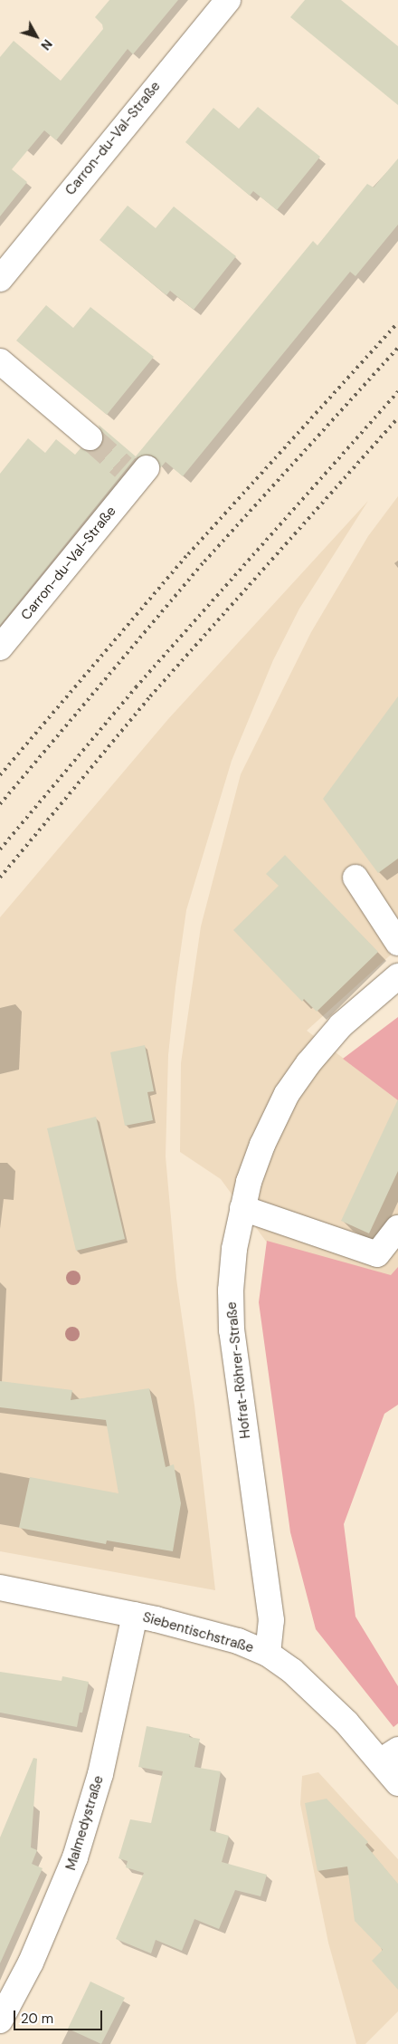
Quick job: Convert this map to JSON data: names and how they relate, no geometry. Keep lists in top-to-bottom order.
{
  "streets": {
    "street": [
      "Carron-du-Val-Straße",
      "Hofrat-Röhrer-Straße",
      "Siebentischstraße",
      "Malmedystraße"
    ]
  },
  "crossings": [
    ["Hofrat-Röhrer-Straße", "Siebentischstraße"],
    ["Siebentischstraße", "Malmedystraße"]
  ],
  "scale_bar": "20 m",
  "north": "bottom right"
}
